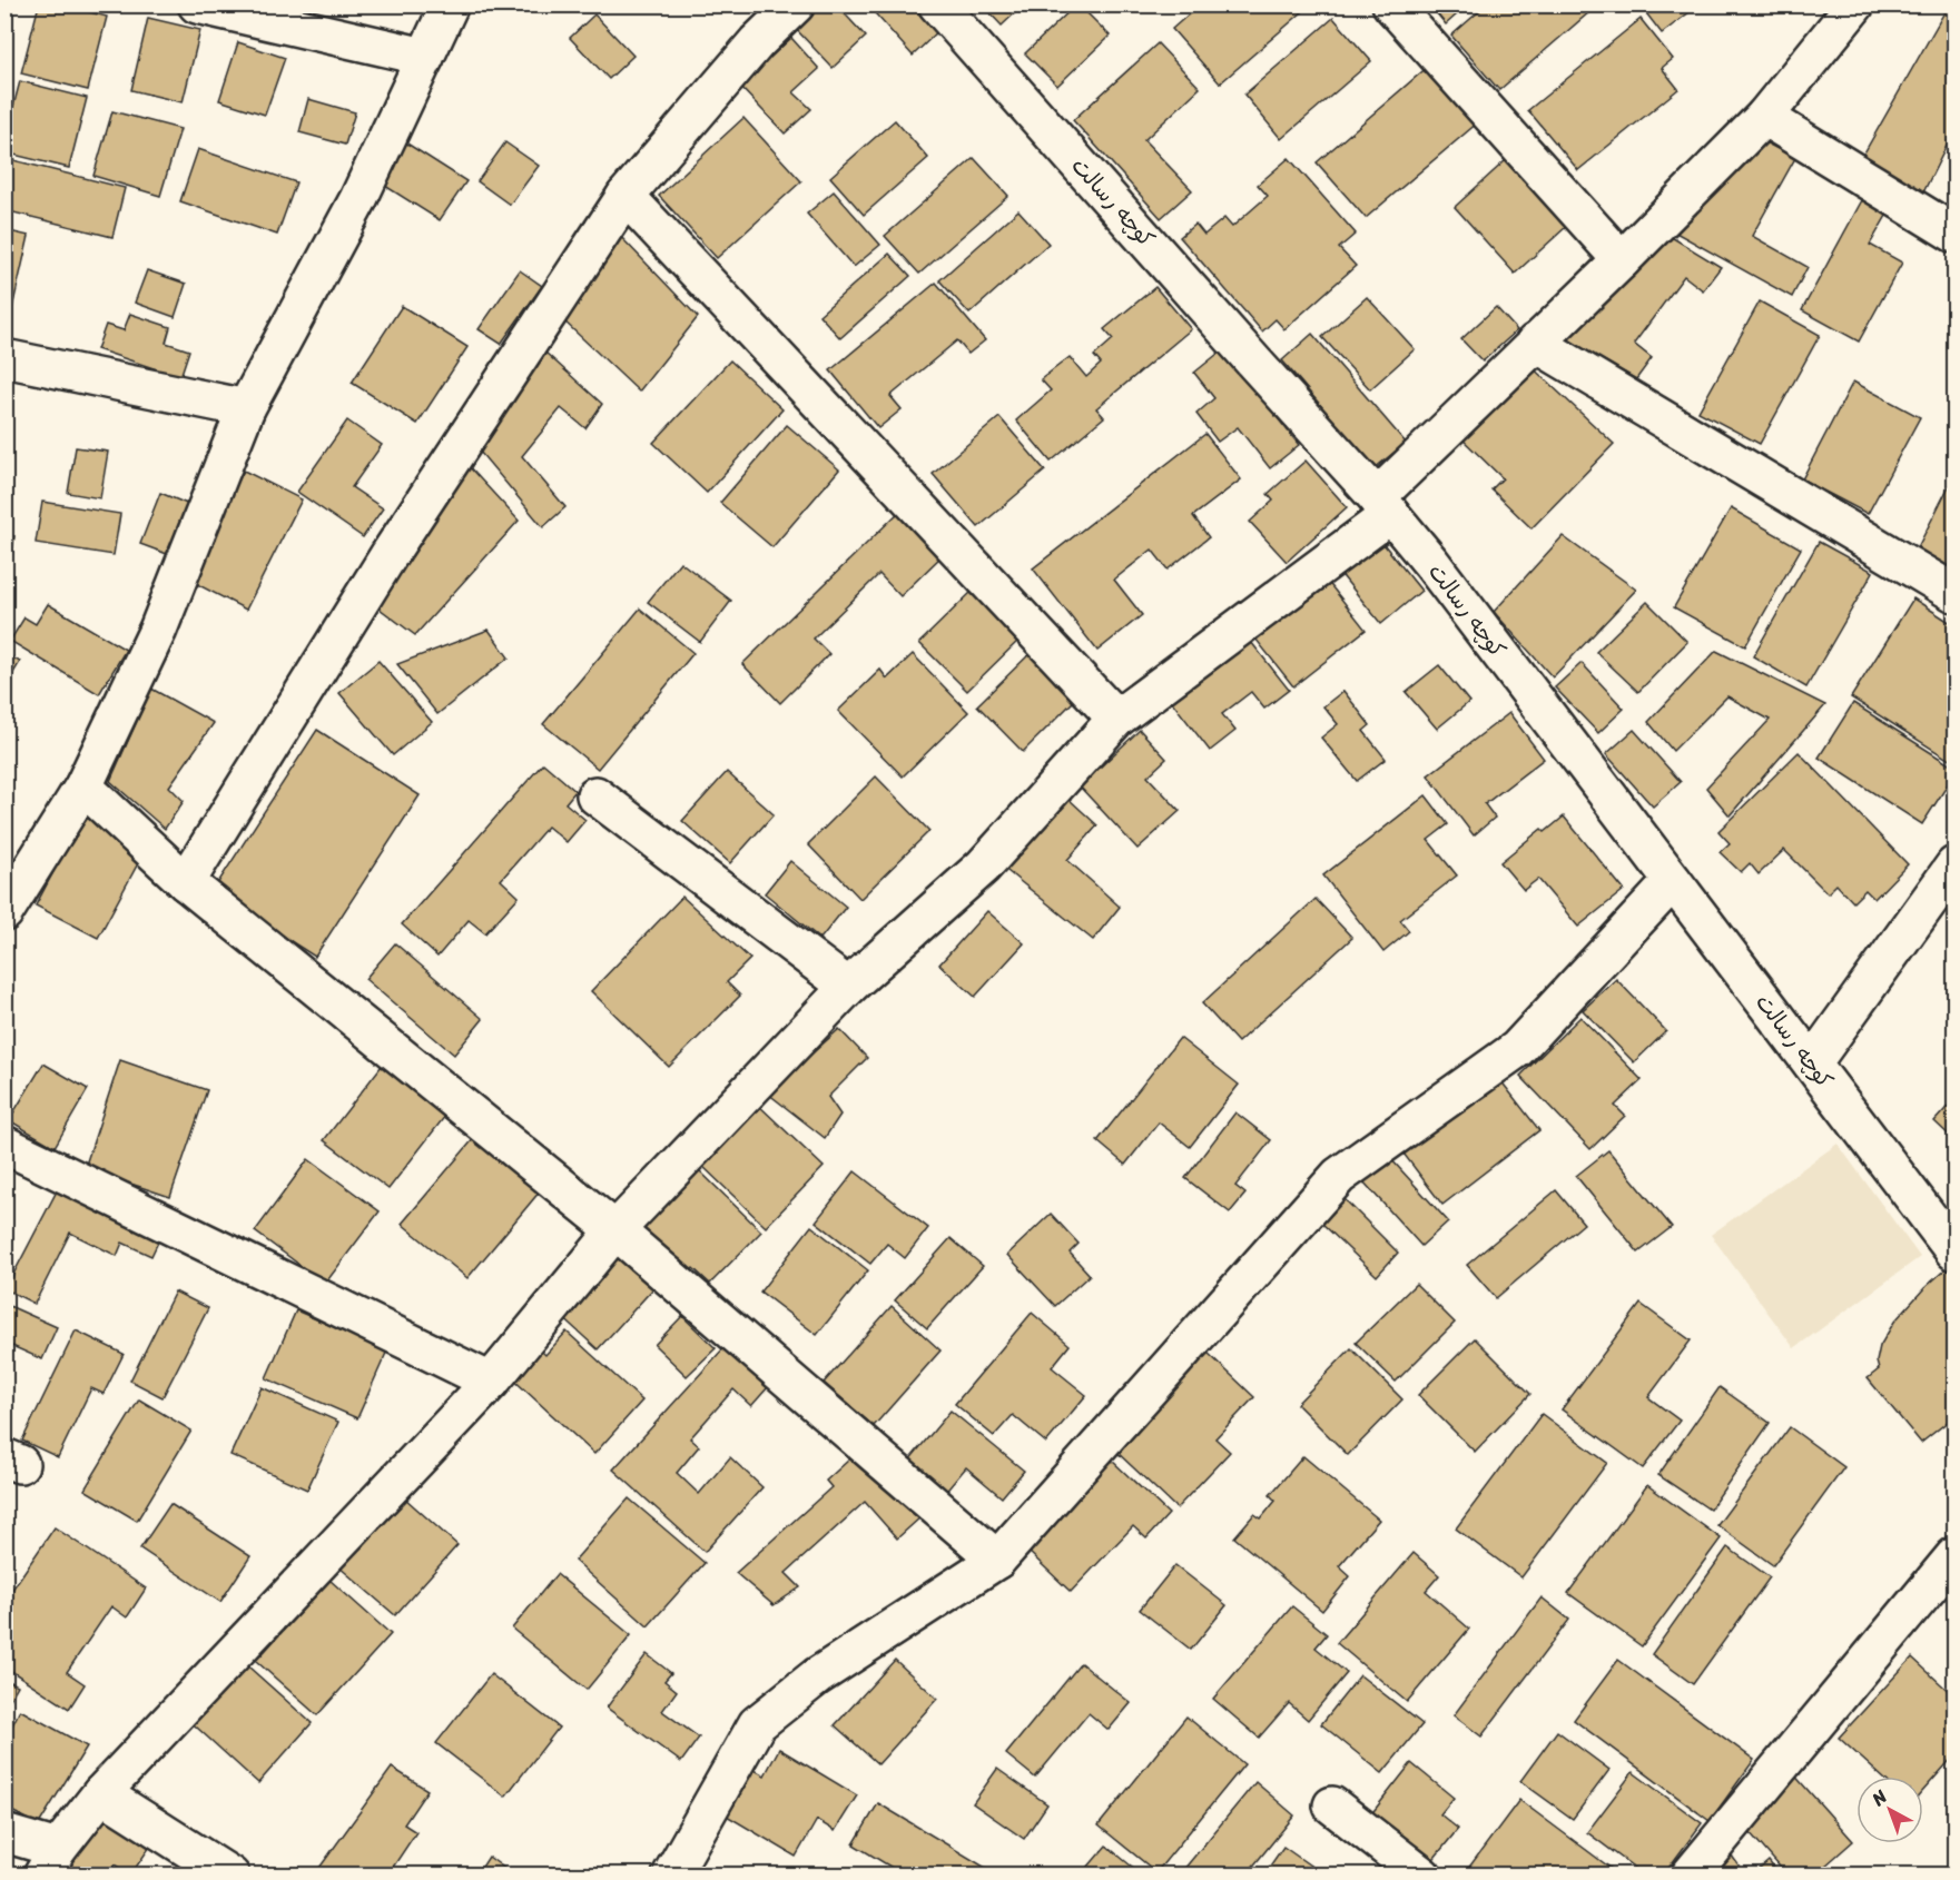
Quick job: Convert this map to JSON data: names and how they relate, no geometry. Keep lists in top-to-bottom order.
{
  "streets": {
    "street": ["کوچه رسالت"]
  },
  "north": "top left"
}
